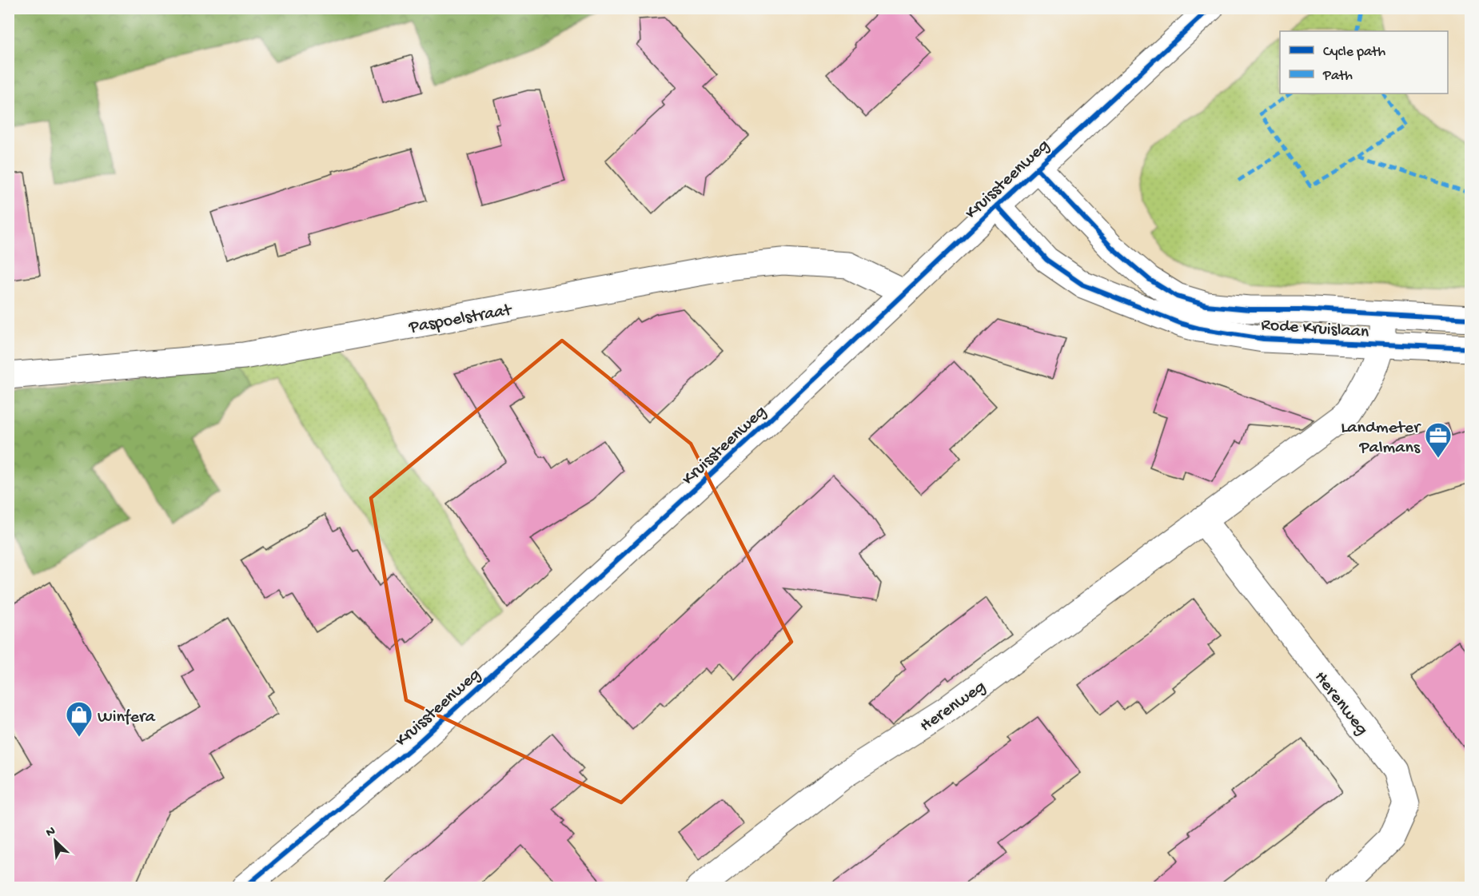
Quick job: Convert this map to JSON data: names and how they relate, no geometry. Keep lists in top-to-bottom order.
{
  "streets": {
    "main road": [
      "Kruissteenweg",
      "Paspoelstraat",
      "Rode Kruislaan",
      "Herenweg"
    ]
  },
  "crossings": [
    ["Kruissteenweg", "Paspoelstraat"],
    ["Kruissteenweg", "Rode Kruislaan"],
    ["Rode Kruislaan", "Herenweg"]
  ],
  "places": {
    "office": ["Landmeter Palmans"],
    "shop": ["Winfera"]
  },
  "legend": ["Cycle path", "Path"],
  "north": "top left"
}
